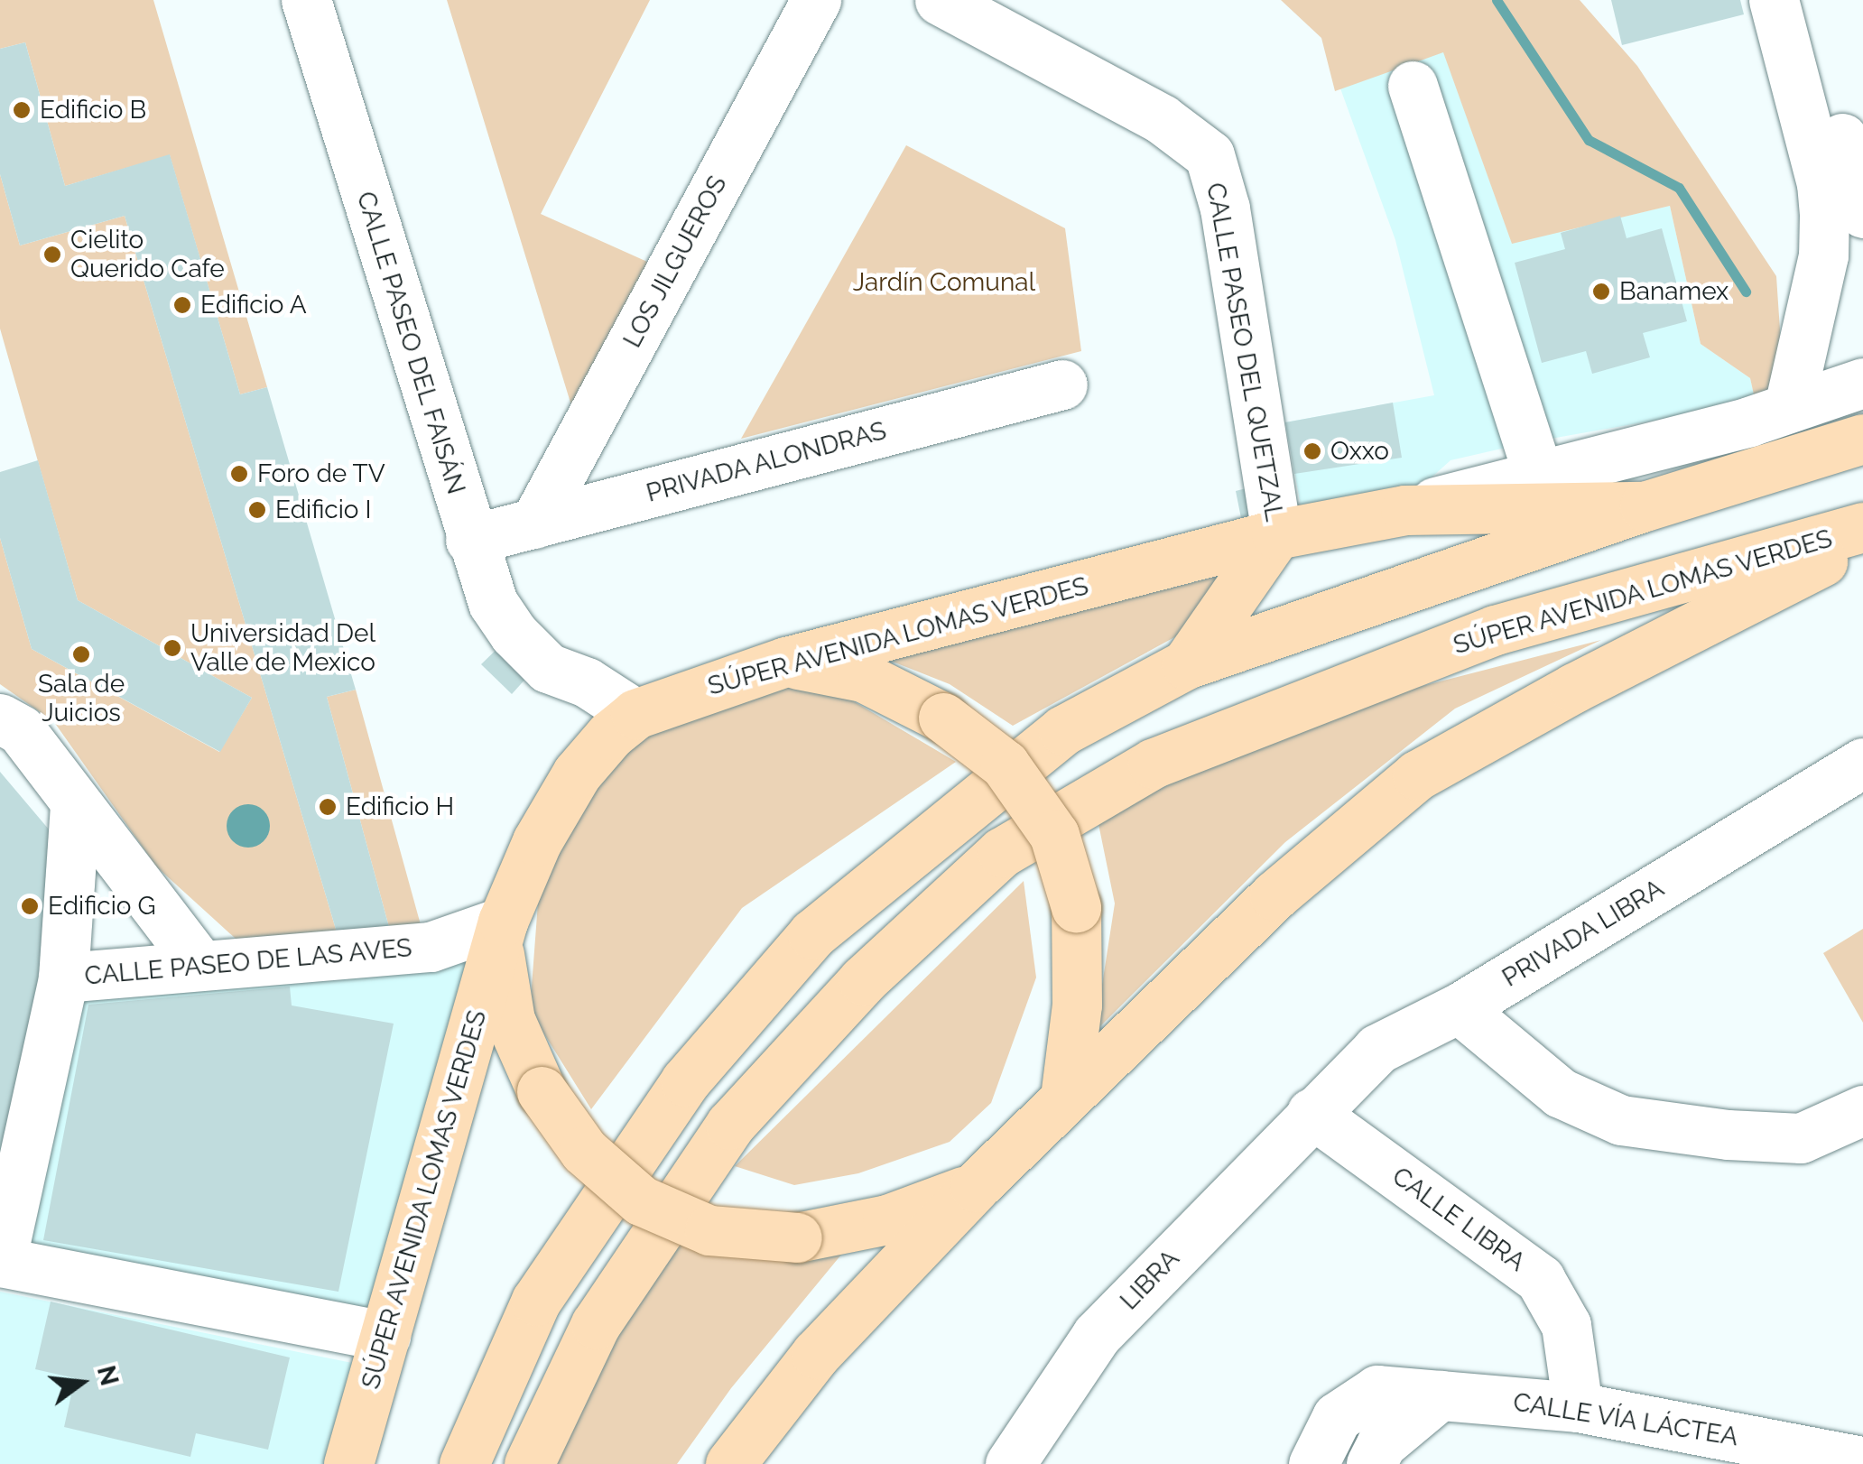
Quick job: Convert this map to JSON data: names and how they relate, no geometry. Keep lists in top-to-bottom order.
{
  "streets": {
    "main road": ["SÚPER AVENIDA LOMAS VERDES"],
    "street": [
      "LOS JILGUEROS",
      "CALLE PASEO DEL FAISÁN",
      "CALLE PASEO DEL QUETZAL",
      "PRIVADA ALONDRAS",
      "PRIVADA LIBRA",
      "CALLE PASEO DE LAS AVES",
      "CALLE LIBRA",
      "LIBRA",
      "CALLE VÍA LÁCTEA"
    ]
  },
  "crossings": [
    ["LOS JILGUEROS", "PRIVADA ALONDRAS"],
    ["CALLE PASEO DEL FAISÁN", "PRIVADA ALONDRAS"],
    ["CALLE PASEO DEL FAISÁN", "SÚPER AVENIDA LOMAS VERDES"],
    ["CALLE PASEO DEL QUETZAL", "SÚPER AVENIDA LOMAS VERDES"],
    ["SÚPER AVENIDA LOMAS VERDES", "CALLE PASEO DE LAS AVES"],
    ["PRIVADA LIBRA", "CALLE LIBRA"],
    ["PRIVADA LIBRA", "LIBRA"],
    ["CALLE LIBRA", "LIBRA"],
    ["CALLE LIBRA", "CALLE VÍA LÁCTEA"]
  ],
  "parks": ["Jardín Comunal"],
  "places": [
    "Edificio B",
    "Cielito Querido Cafe",
    "Banamex",
    "Edificio A",
    "Oxxo",
    "Foro de TV",
    "Edificio I",
    "Universidad Del Valle de Mexico",
    "Sala de Juicios",
    "Edificio H",
    "Edificio G"
  ],
  "north": "right"
}
